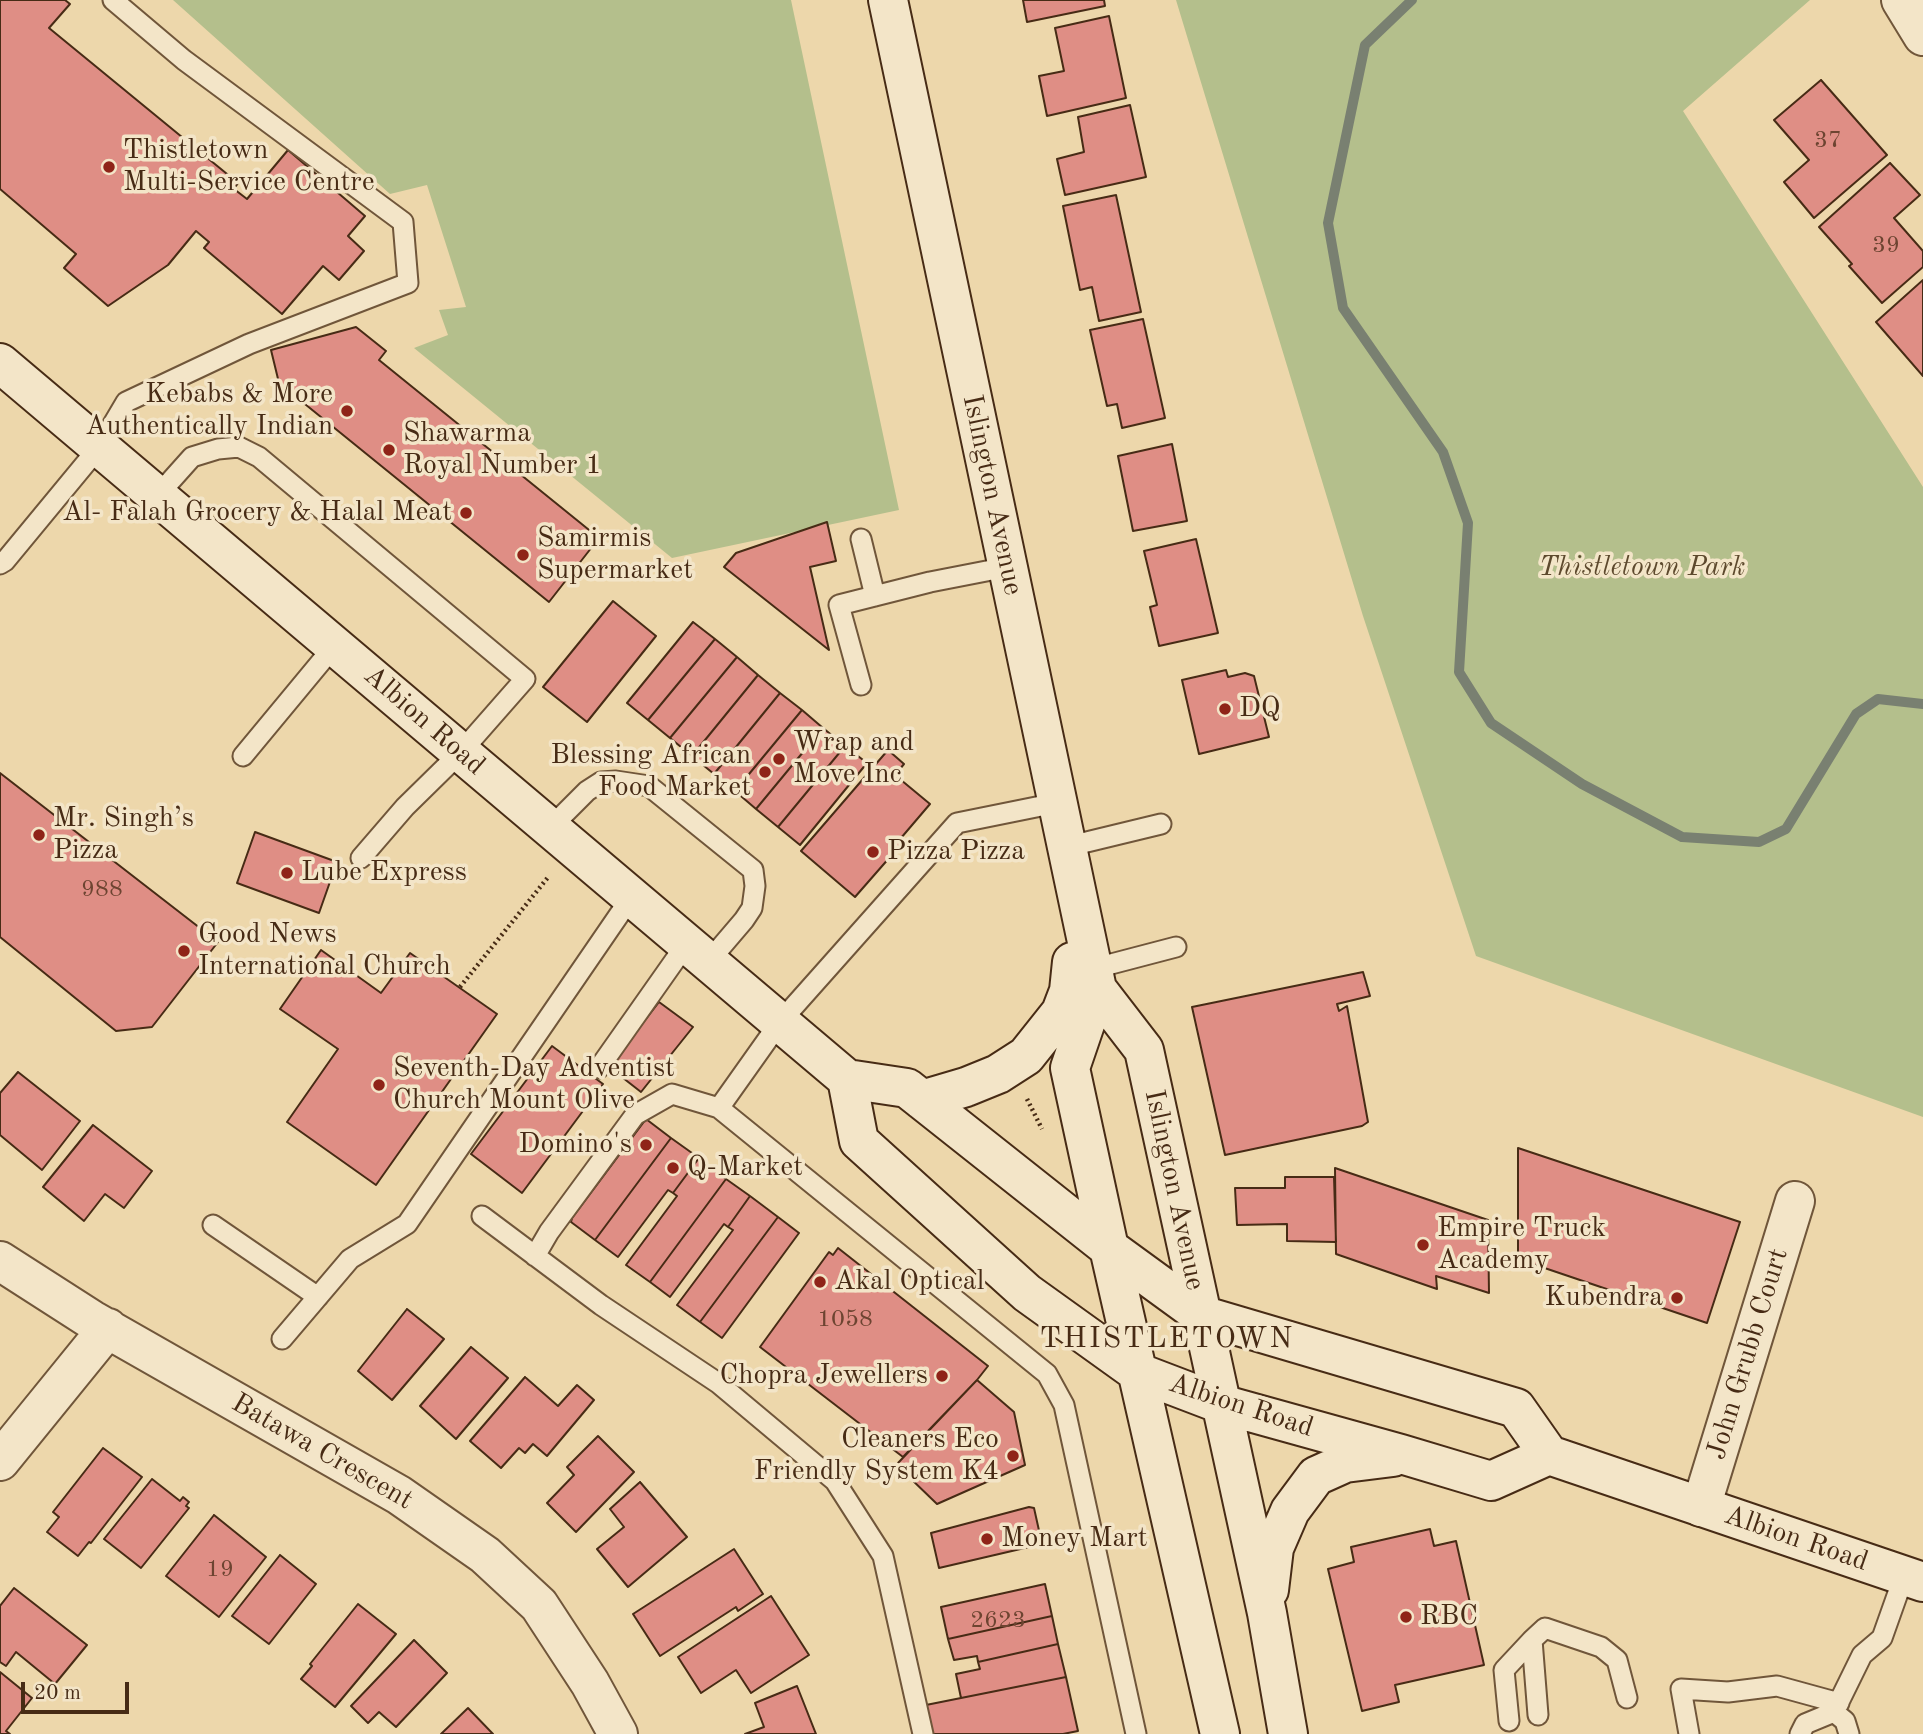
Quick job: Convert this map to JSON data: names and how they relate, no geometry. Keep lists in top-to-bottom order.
{
  "streets": {
    "main road": [
      "Islington Avenue",
      "Albion Road",
      "John Grubb Court",
      "Batawa Crescent"
    ]
  },
  "crossings": [
    ["Islington Avenue", "Albion Road"],
    ["Albion Road", "John Grubb Court"]
  ],
  "districts": ["THISTLETOWN"],
  "parks": ["Thistletown Park"],
  "places": [
    "Thistletown Multi-Service Centre",
    "Kebabs & More Authentically Indian",
    "Shawarma Royal Number 1",
    "Al- Falah Grocery & Halal Meat",
    "Samirmis Supermarket",
    "DQ",
    "Wrap and Move Inc",
    "Blessing African Food Market",
    "Mr. Singh’s Pizza",
    "Pizza Pizza",
    "Lube Express",
    "Good News International Church",
    "Seventh-Day Adventist Church Mount Olive",
    "Domino's",
    "Q-Market",
    "Empire Truck Academy",
    "Akal Optical",
    "Kubendra",
    "Chopra Jewellers",
    "Cleaners Eco Friendly System K4",
    "Money Mart",
    "RBC"
  ],
  "house_numbers": [
    "37",
    "39",
    "988",
    "1058",
    "19",
    "2623"
  ],
  "scale_bar": "20 m"
}
